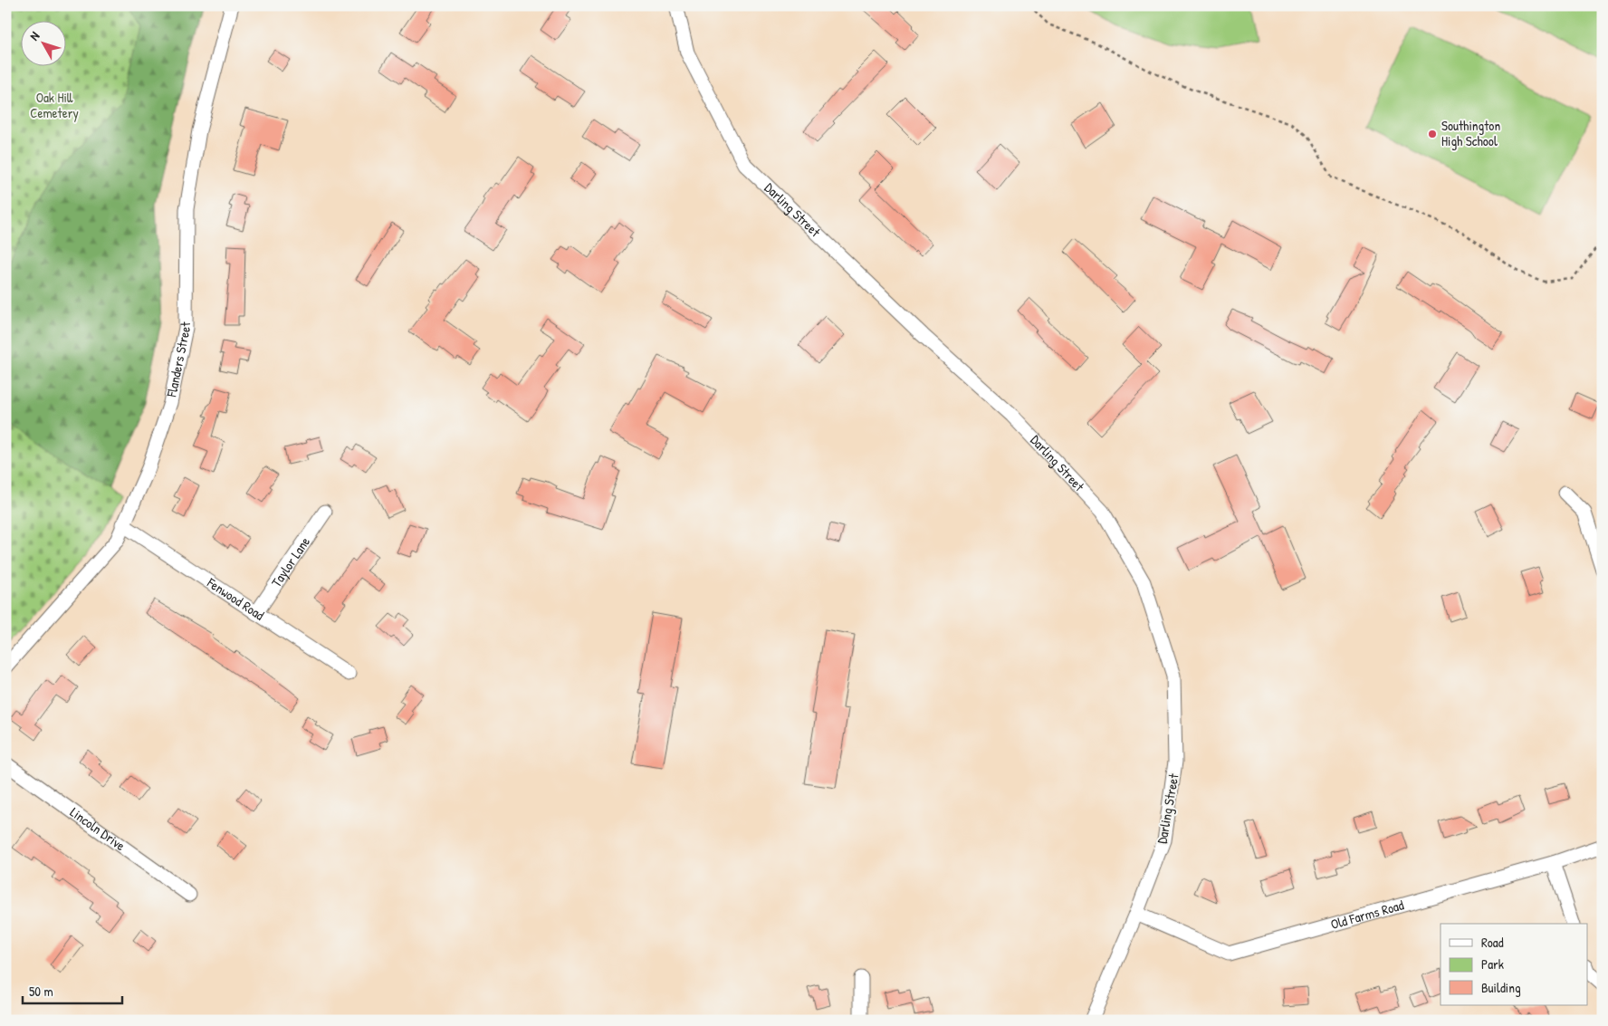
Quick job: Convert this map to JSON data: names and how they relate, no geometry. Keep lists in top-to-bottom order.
{
  "streets": {
    "street": [
      "Darling Street",
      "Flanders Street",
      "Taylor Lane",
      "Fenwood Road",
      "Lincoln Drive",
      "Old Farms Road"
    ]
  },
  "crossings": [
    ["Darling Street", "Old Farms Road"],
    ["Flanders Street", "Fenwood Road"],
    ["Taylor Lane", "Fenwood Road"]
  ],
  "parks": ["Oak Hill Cemetery"],
  "places": ["Southington High School"],
  "legend": ["Road", "Park", "Building"],
  "scale_bar": "50 m",
  "north": "top left"
}
